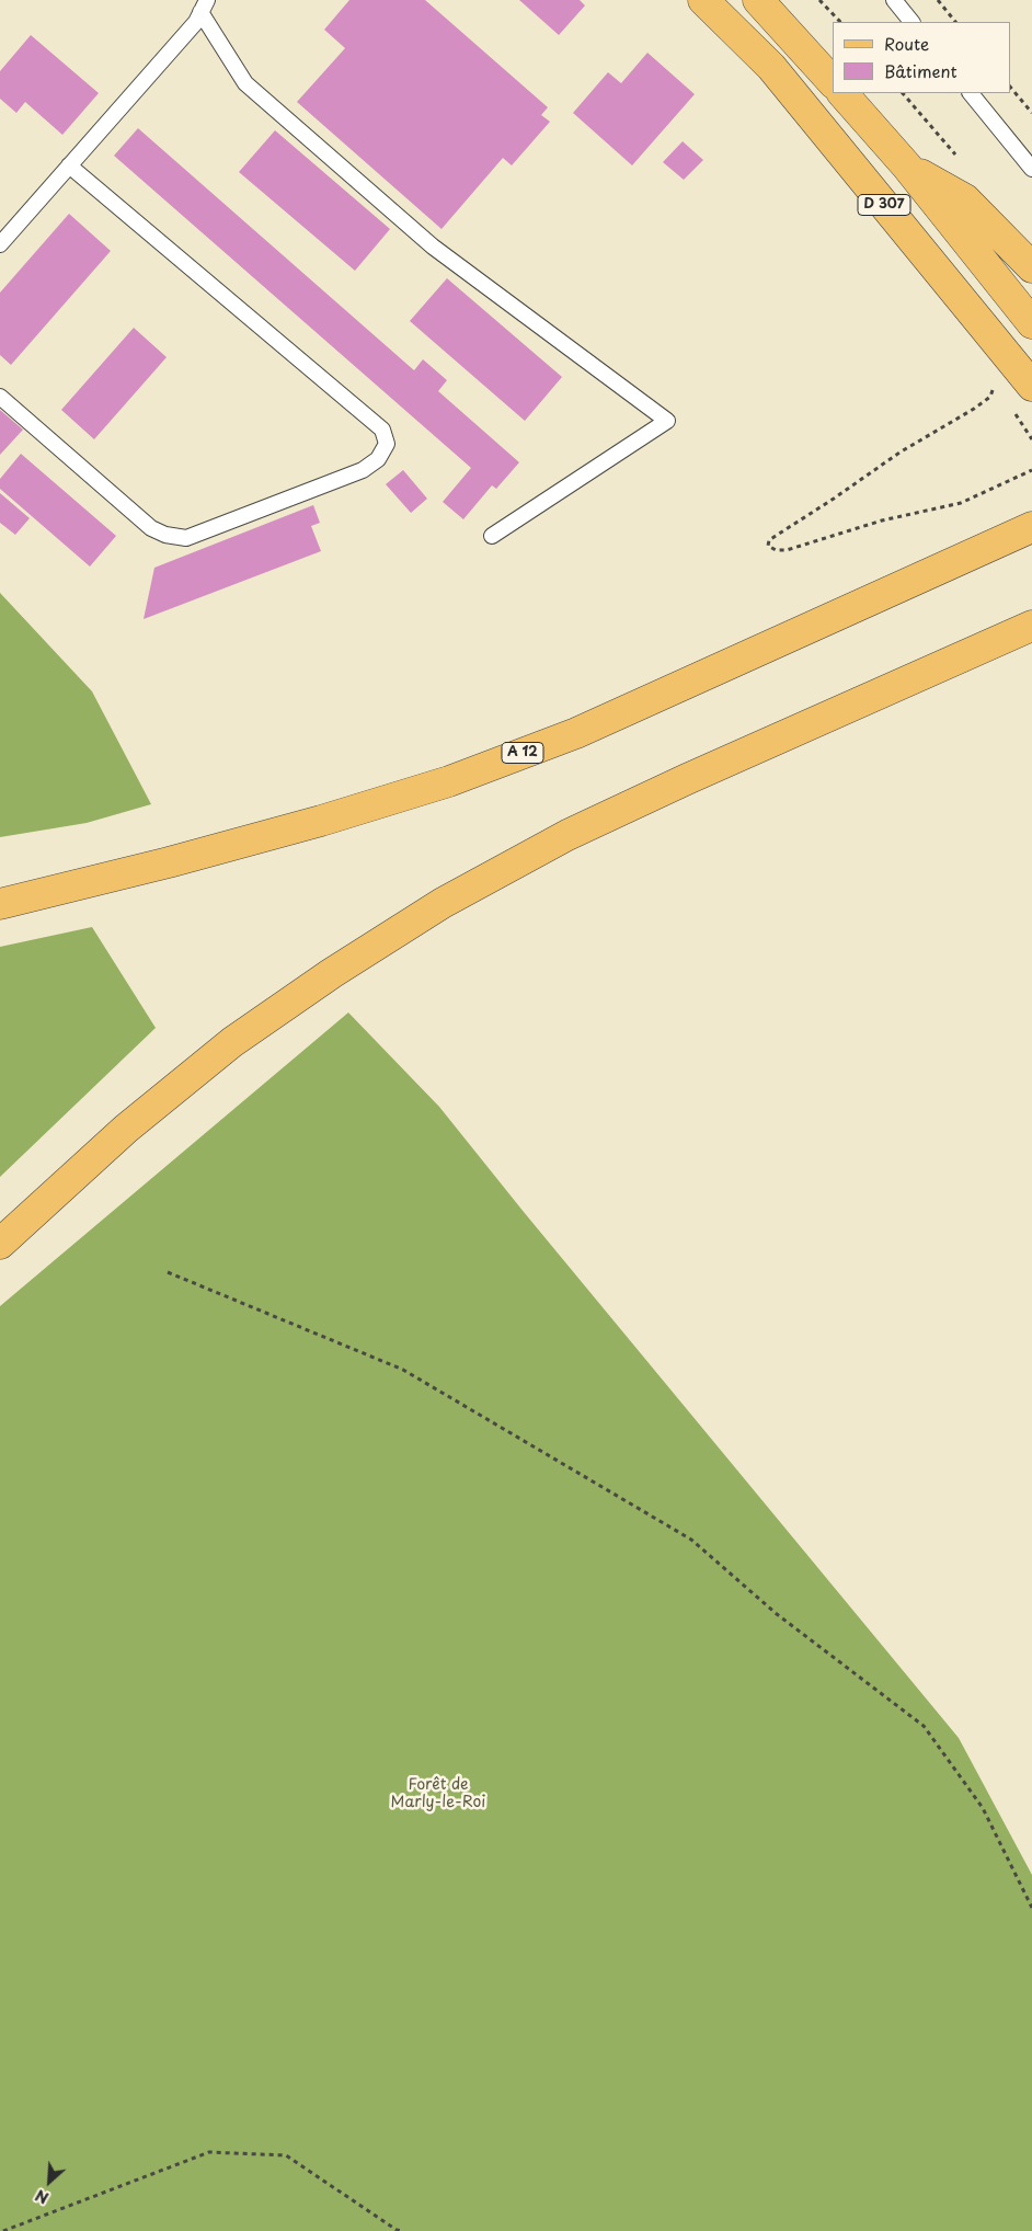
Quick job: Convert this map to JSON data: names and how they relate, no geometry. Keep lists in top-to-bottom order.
{
  "streets": {
    "main road": ["D 307", "A 12"]
  },
  "parks": ["Forêt de Marly-le-Roi"],
  "legend": ["Route", "Bâtiment"],
  "north": "bottom left"
}
